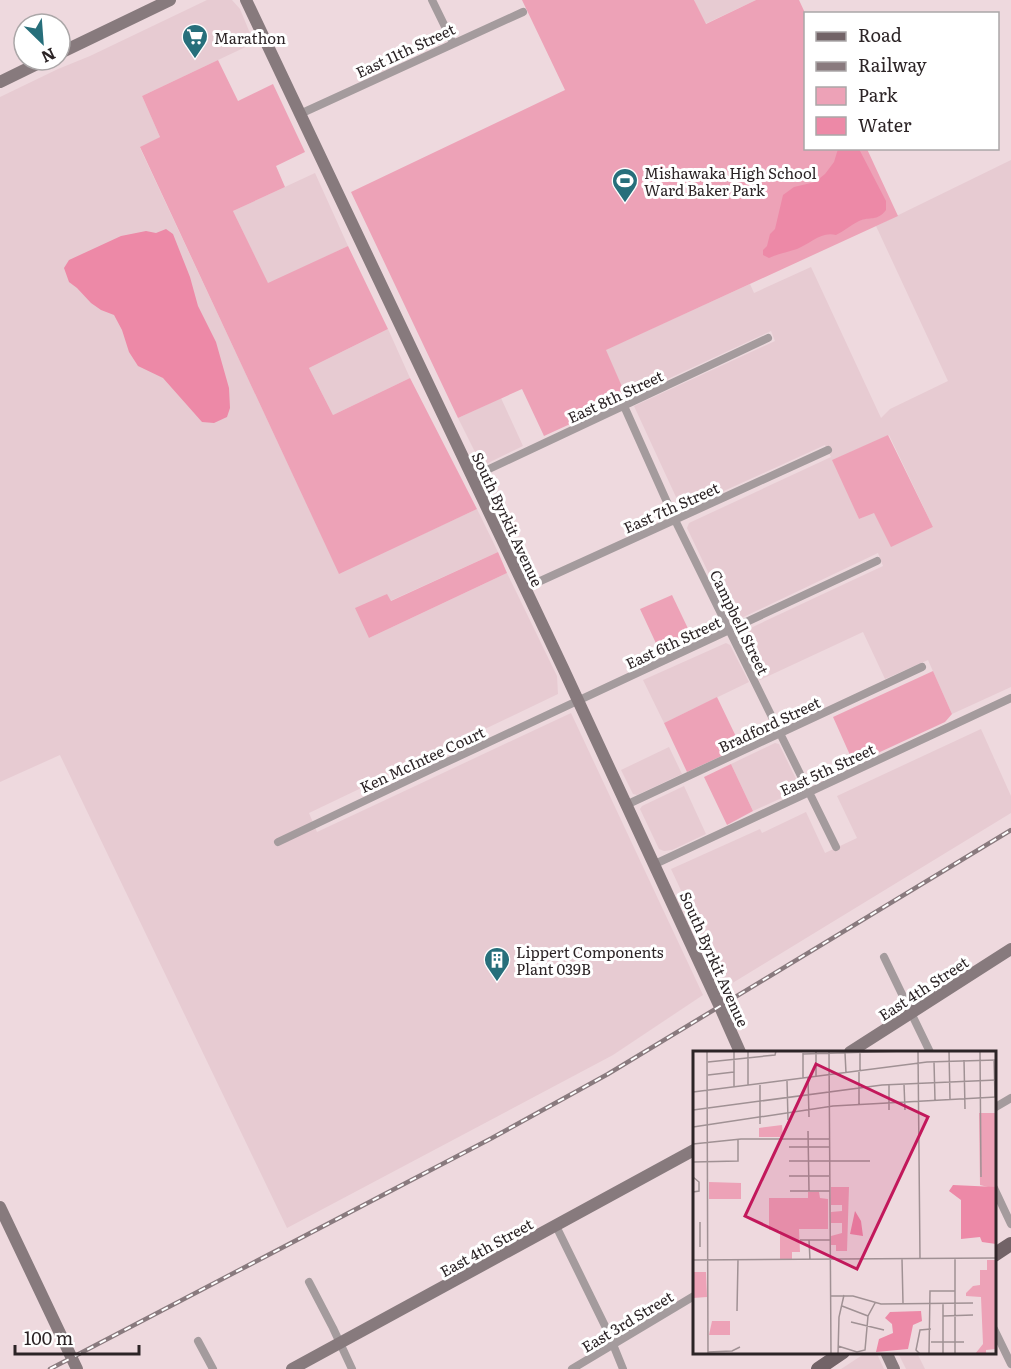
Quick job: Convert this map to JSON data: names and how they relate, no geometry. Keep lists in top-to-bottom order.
{
  "streets": {
    "street": [
      "East 11th Street",
      "East 8th Street",
      "East 7th Street",
      "South Byrkit Avenue",
      "Campbell Street",
      "East 6th Street",
      "Bradford Street",
      "Ken McIntee Court",
      "East 5th Street",
      "East 4th Street",
      "East 3rd Street"
    ]
  },
  "crossings": [
    ["East 11th Street", "South Byrkit Avenue"],
    ["East 8th Street", "South Byrkit Avenue"],
    ["East 8th Street", "Campbell Street"],
    ["East 7th Street", "South Byrkit Avenue"],
    ["East 7th Street", "Campbell Street"],
    ["South Byrkit Avenue", "East 6th Street"],
    ["South Byrkit Avenue", "Bradford Street"],
    ["South Byrkit Avenue", "Ken McIntee Court"],
    ["South Byrkit Avenue", "East 5th Street"],
    ["Campbell Street", "East 6th Street"],
    ["Campbell Street", "Bradford Street"],
    ["Campbell Street", "East 5th Street"],
    ["East 6th Street", "Ken McIntee Court"]
  ],
  "places": {
    "supermarket": ["Marathon"],
    "sports": ["Mishawaka High School Ward Baker Park"],
    "building": ["Lippert Components Plant 039B"]
  },
  "legend": [
    "Road",
    "Railway",
    "Park",
    "Water"
  ],
  "scale_bar": "100 m",
  "north": "bottom right"
}
